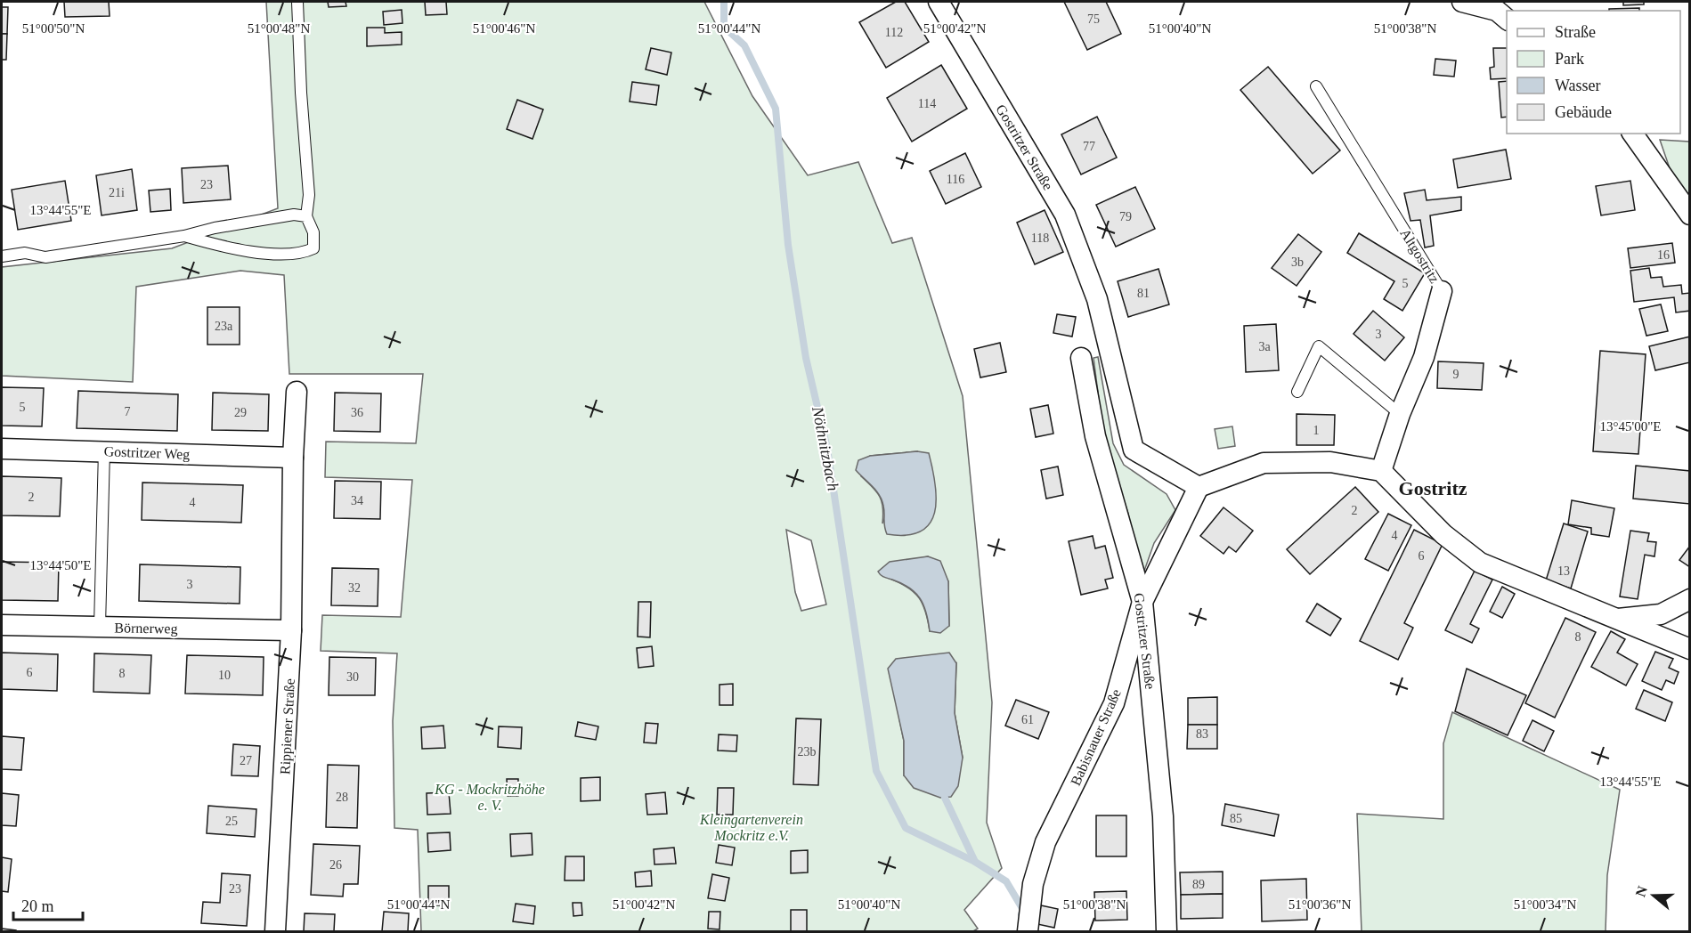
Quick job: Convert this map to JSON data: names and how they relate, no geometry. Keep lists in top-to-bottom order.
{
  "streets": {
    "street": [
      "Gostritzer Straße",
      "Altgostritz",
      "Gostritzer Weg",
      "Börnerweg",
      "Rippiener Straße",
      "Babisnauer Straße"
    ]
  },
  "crossings": [
    ["Gostritzer Straße", "Babisnauer Straße"],
    ["Gostritzer Weg", "Rippiener Straße"],
    ["Börnerweg", "Rippiener Straße"]
  ],
  "districts": ["Gostritz"],
  "water": ["Nöthnitzbach"],
  "parks": ["KG - Mockritzhöhe e. V.", "Kleingartenverein Mockritz e.V."],
  "house_numbers": [
    "75",
    "112",
    "114",
    "77",
    "116",
    "23",
    "21i",
    "79",
    "118",
    "16",
    "3b",
    "5",
    "81",
    "23a",
    "3",
    "3a",
    "9",
    "5",
    "7",
    "29",
    "36",
    "1",
    "2",
    "34",
    "4",
    "2",
    "4",
    "6",
    "13",
    "3",
    "32",
    "8",
    "6",
    "8",
    "10",
    "30",
    "61",
    "83",
    "23b",
    "27",
    "28",
    "85",
    "25",
    "26",
    "89",
    "23"
  ],
  "legend": [
    "Straße",
    "Park",
    "Wasser",
    "Gebäude"
  ],
  "scale_bar": "20 m",
  "north": "left",
  "coordinates": [
    "51°00'50\"N",
    "51°00'48\"N",
    "51°00'46\"N",
    "51°00'44\"N",
    "51°00'42\"N",
    "51°00'40\"N",
    "51°00'38\"N",
    "13°44'55\"E",
    "13°45'00\"E",
    "13°44'50\"E",
    "51°00'36\"N",
    "51°00'34\"N"
  ]
}
